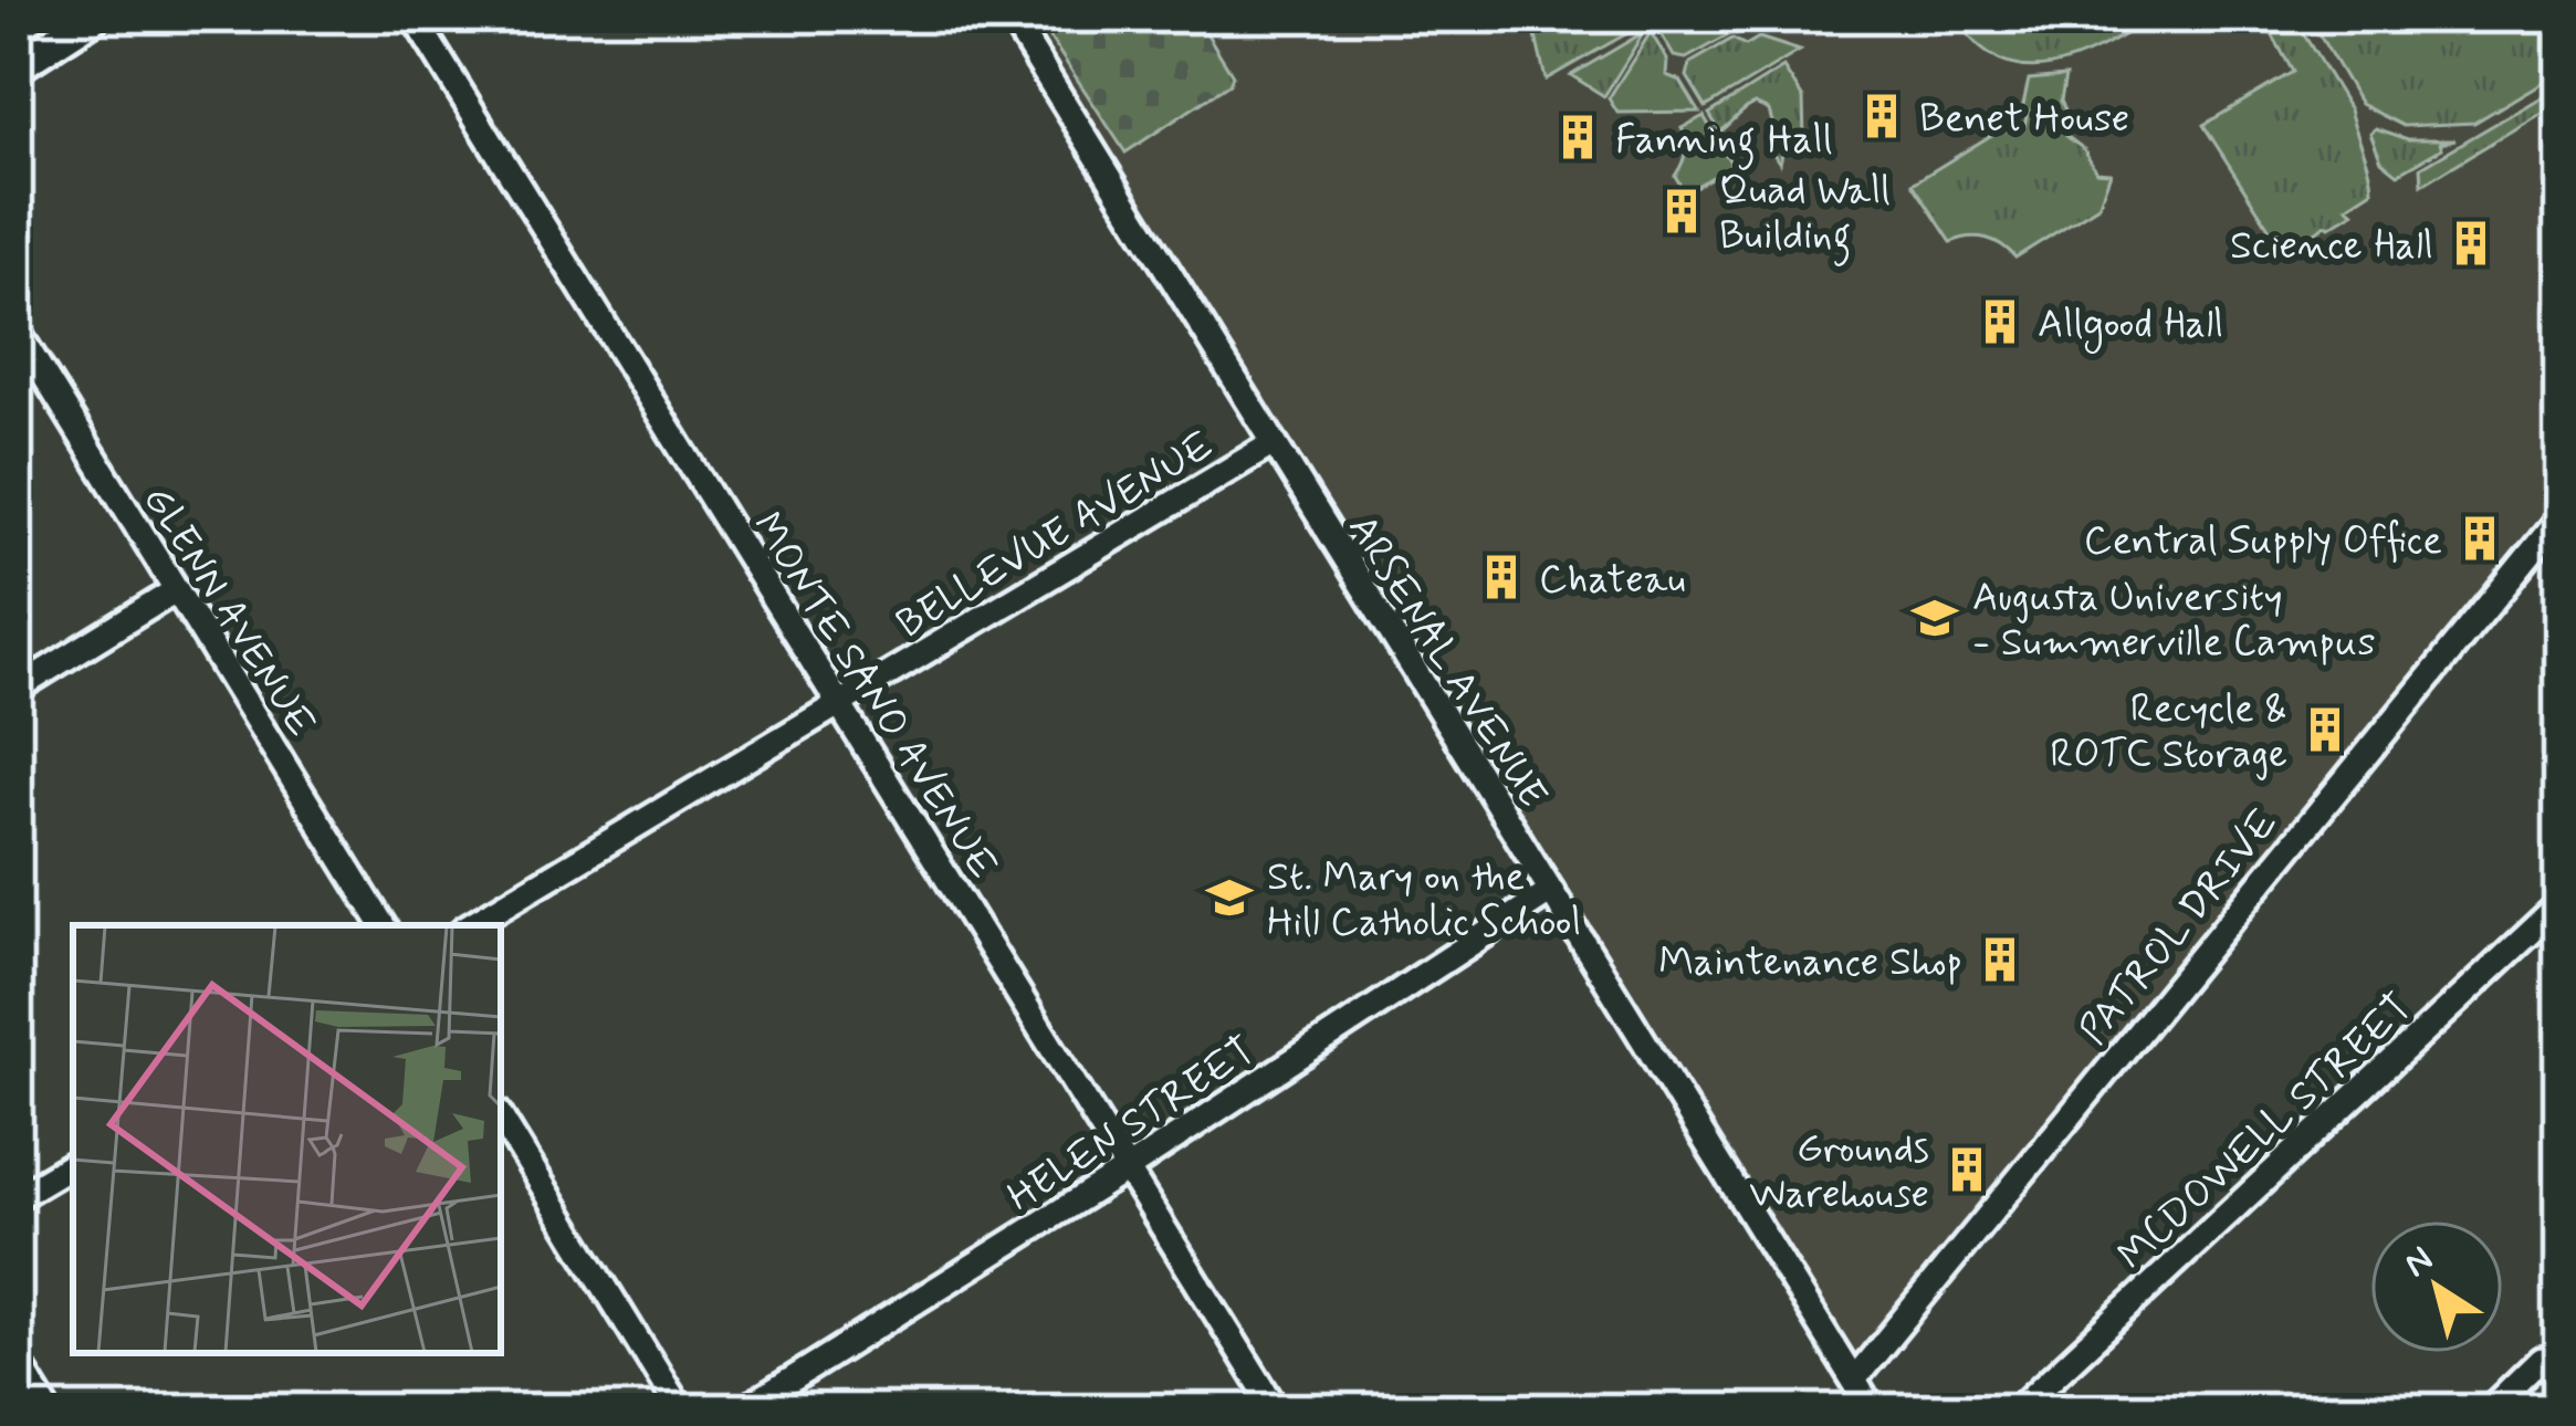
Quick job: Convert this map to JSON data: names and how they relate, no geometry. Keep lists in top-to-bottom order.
{
  "streets": {
    "street": [
      "BELLEVUE AVENUE",
      "GLENN AVENUE",
      "ARSENAL AVENUE",
      "MONTE SANO AVENUE",
      "PATROL DRIVE",
      "HELEN STREET",
      "MCDOWELL STREET"
    ]
  },
  "crossings": [
    ["BELLEVUE AVENUE", "ARSENAL AVENUE"],
    ["BELLEVUE AVENUE", "MONTE SANO AVENUE"],
    ["ARSENAL AVENUE", "PATROL DRIVE"],
    ["ARSENAL AVENUE", "HELEN STREET"],
    ["MONTE SANO AVENUE", "HELEN STREET"]
  ],
  "places": {
    "building": [
      "Benet House",
      "Fanning Hall",
      "Quad Wall Building",
      "Science Hall",
      "Allgood Hall",
      "Central Supply Office",
      "Chateau",
      "Recycle & ROTC Storage",
      "Maintenance Shop",
      "Grounds Warehouse"
    ],
    "school or university": ["Augusta University - Summerville Campus", "St. Mary on the Hill Catholic School"]
  },
  "north": "top left"
}
